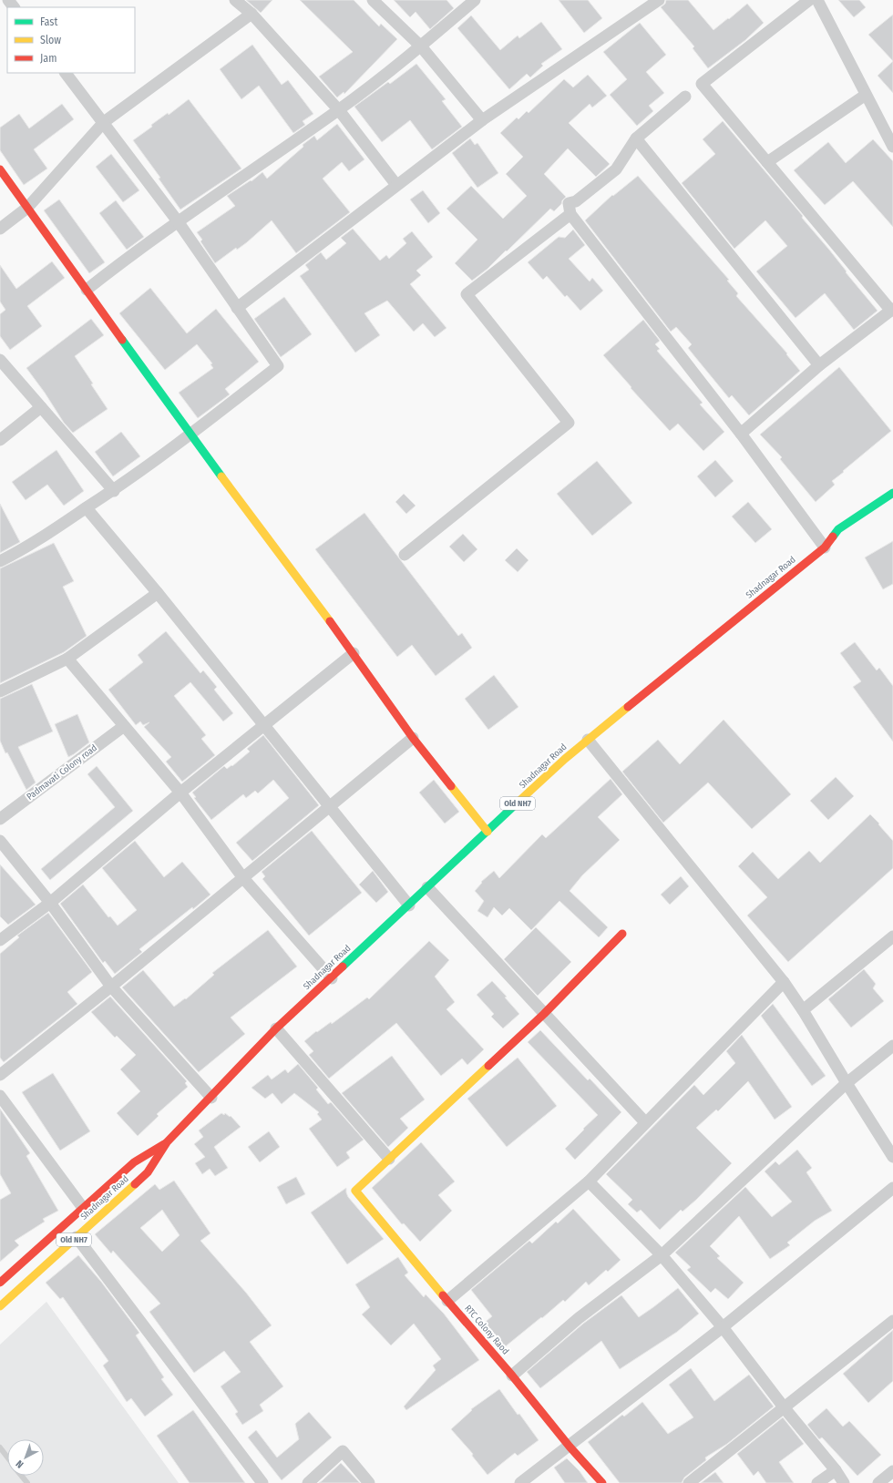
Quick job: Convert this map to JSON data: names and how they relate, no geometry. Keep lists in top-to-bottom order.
{
  "streets": {
    "street": [
      "Shadnagar Road",
      "Padmavati Colony road",
      "Old NH7",
      "RTC Colony Raod"
    ]
  },
  "legend": ["Fast", "Slow", "Jam"],
  "north": "bottom left"
}
